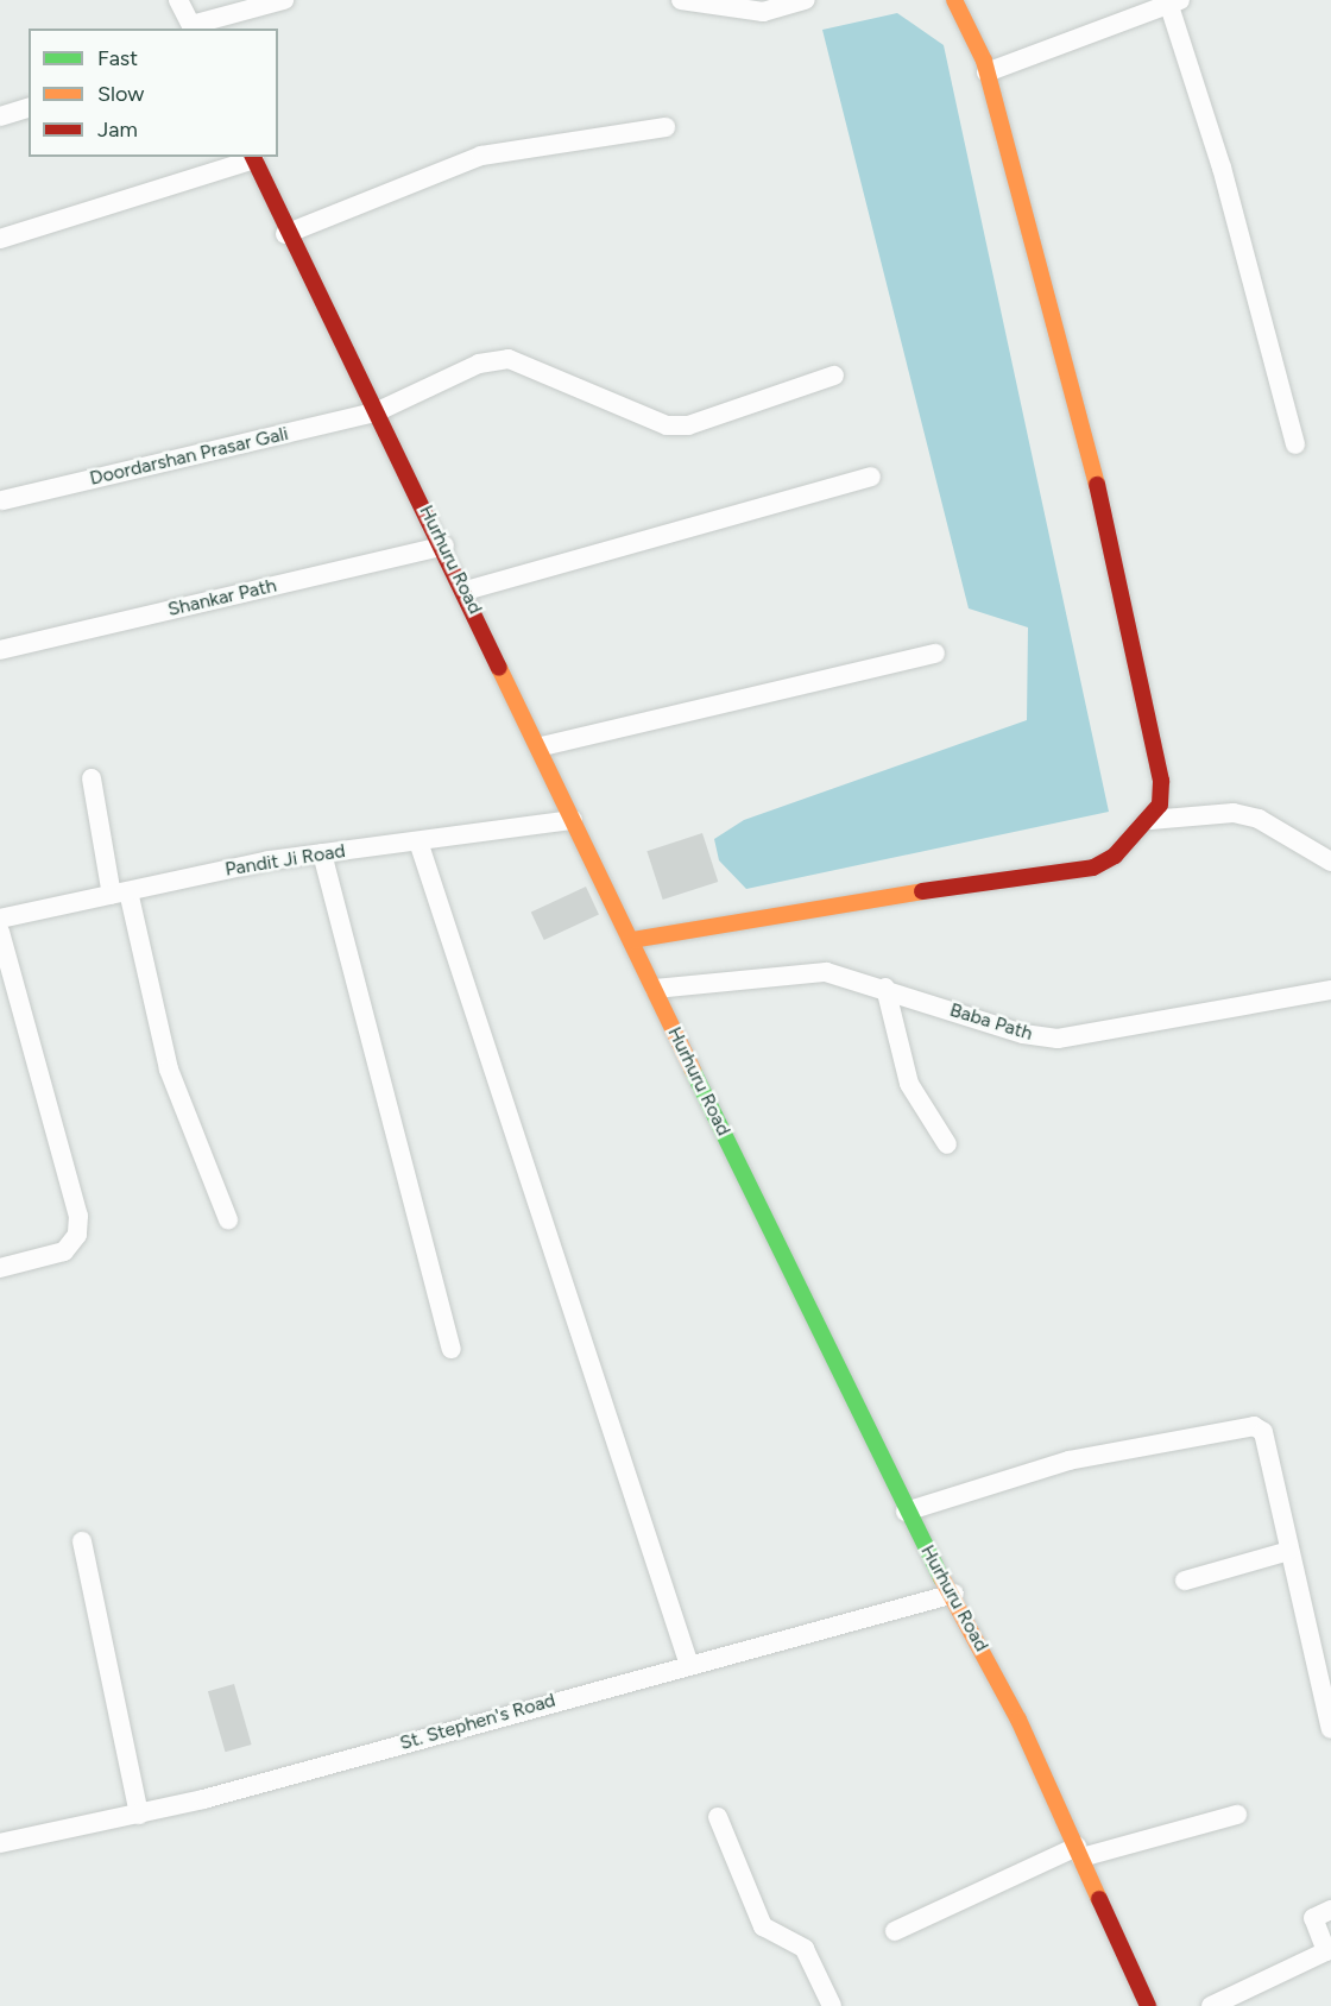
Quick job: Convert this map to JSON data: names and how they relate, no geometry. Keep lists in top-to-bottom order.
{
  "streets": {
    "street": [
      "Doordarshan Prasar Gali",
      "Hurhuru Road",
      "Shankar Path",
      "Pandit Ji Road",
      "Baba Path",
      "St. Stephen's Road"
    ]
  },
  "crossings": [
    ["Doordarshan Prasar Gali", "Hurhuru Road"],
    ["Hurhuru Road", "Shankar Path"],
    ["Hurhuru Road", "Pandit Ji Road"],
    ["Hurhuru Road", "Baba Path"],
    ["Hurhuru Road", "St. Stephen's Road"]
  ],
  "legend": ["Fast", "Slow", "Jam"]
}
